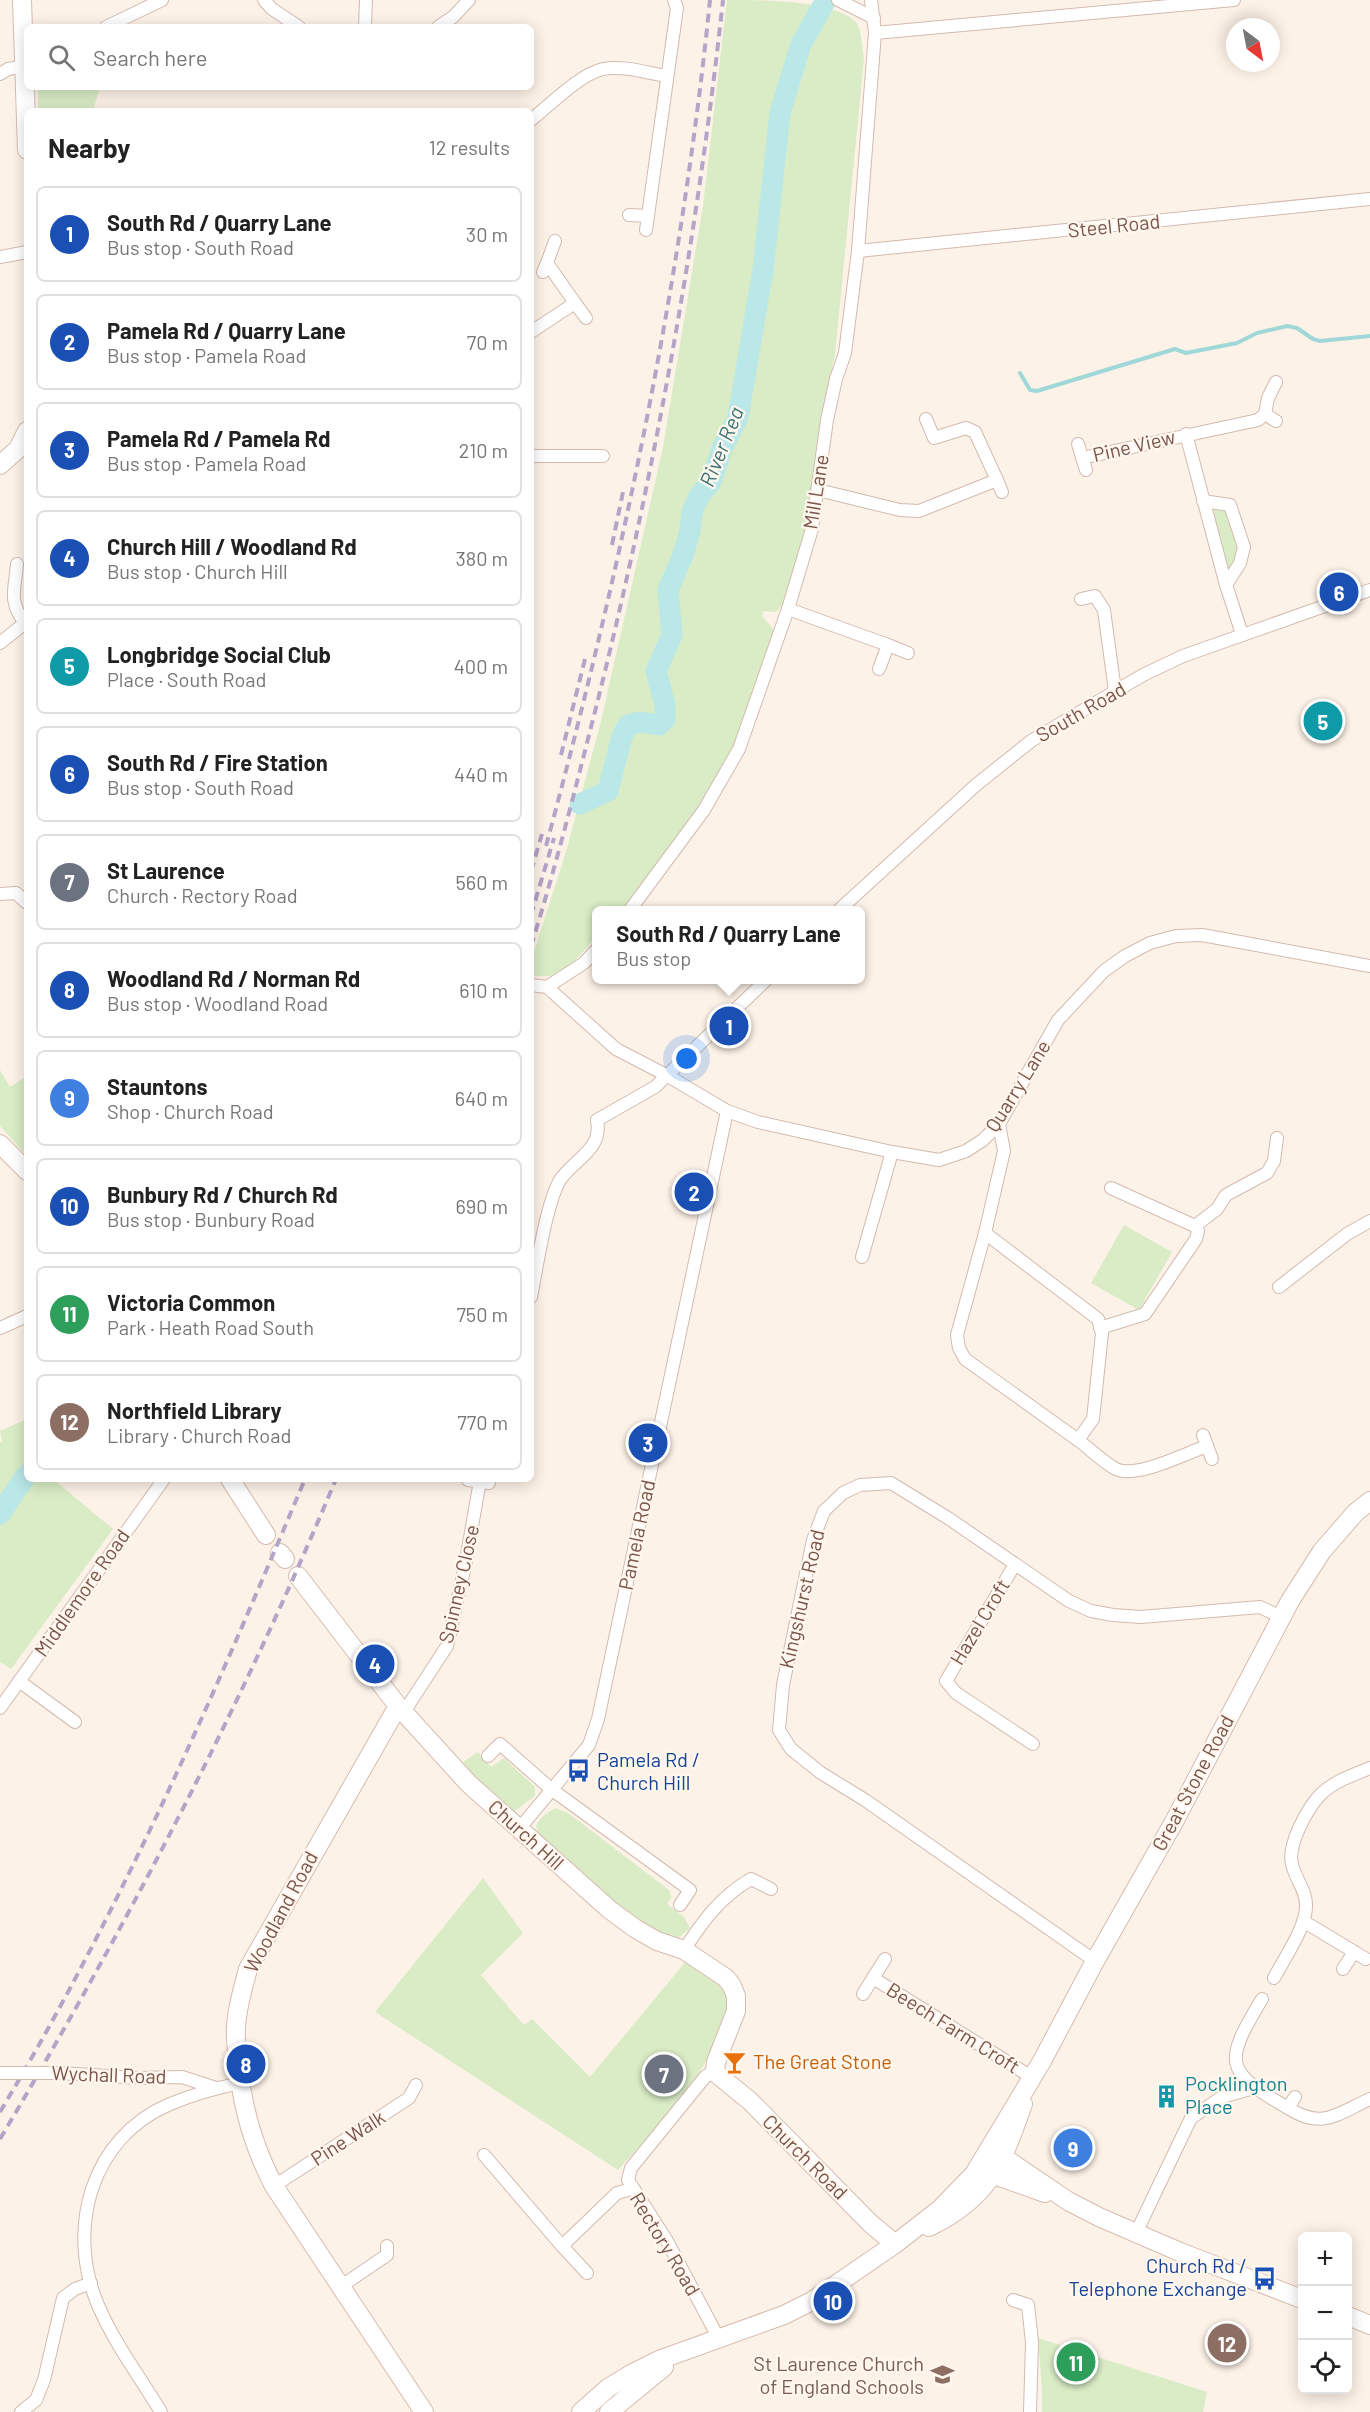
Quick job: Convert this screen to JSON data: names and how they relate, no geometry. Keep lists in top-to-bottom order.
{
  "streets": {
    "street": [
      "Steel Road",
      "Pine View",
      "Mill Lane",
      "South Road",
      "Quarry Lane",
      "Pamela Road",
      "Spinney Close",
      "Middlemore Road",
      "Kingshurst Road",
      "Hazel Croft",
      "Great Stone Road",
      "Church Hill",
      "Woodland Road",
      "Beech Farm Croft",
      "Wychall Road",
      "Pine Walk",
      "Church Road",
      "Rectory Road"
    ]
  },
  "crossings": [
    ["Steel Road", "Mill Lane"],
    ["Pine View", "South Road"],
    ["Quarry Lane", "Pamela Road"],
    ["Pamela Road", "Church Hill"],
    ["Spinney Close", "Church Hill"],
    ["Spinney Close", "Woodland Road"],
    ["Kingshurst Road", "Hazel Croft"],
    ["Kingshurst Road", "Great Stone Road"],
    ["Great Stone Road", "Beech Farm Croft"],
    ["Church Hill", "Woodland Road"],
    ["Church Hill", "Church Road"],
    ["Church Hill", "Rectory Road"],
    ["Woodland Road", "Pine Walk"],
    ["Church Road", "Rectory Road"]
  ],
  "water": ["River Rea"],
  "places": {
    "bus stop": ["Pamela Rd / Church Hill", "Church Rd / Telephone Exchange"],
    "bar": ["The Great Stone"],
    "building": ["Pocklington Place"],
    "school or university": ["St Laurence Church of England Schools"]
  },
  "north": "bottom right",
  "page": {
    "search": "Search here",
    "heading": ["Nearby", "12 results"],
    "list": [
      {
        "mark": "1",
        "name": "South Rd / Quarry Lane",
        "note": "Bus stop · South Road",
        "value": "30 m"
      },
      {
        "mark": "2",
        "name": "Pamela Rd / Quarry Lane",
        "note": "Bus stop · Pamela Road",
        "value": "70 m"
      },
      {
        "mark": "3",
        "name": "Pamela Rd / Pamela Rd",
        "note": "Bus stop · Pamela Road",
        "value": "210 m"
      },
      {
        "mark": "4",
        "name": "Church Hill / Woodland Rd",
        "note": "Bus stop · Church Hill",
        "value": "380 m"
      },
      {
        "mark": "5",
        "name": "Longbridge Social Club",
        "note": "Place · South Road",
        "value": "400 m"
      },
      {
        "mark": "6",
        "name": "South Rd / Fire Station",
        "note": "Bus stop · South Road",
        "value": "440 m"
      },
      {
        "mark": "7",
        "name": "St Laurence",
        "note": "Church · Rectory Road",
        "value": "560 m"
      },
      {
        "mark": "8",
        "name": "Woodland Rd / Norman Rd",
        "note": "Bus stop · Woodland Road",
        "value": "610 m"
      },
      {
        "mark": "9",
        "name": "Stauntons",
        "note": "Shop · Church Road",
        "value": "640 m"
      },
      {
        "mark": "10",
        "name": "Bunbury Rd / Church Rd",
        "note": "Bus stop · Bunbury Road",
        "value": "690 m"
      },
      {
        "mark": "11",
        "name": "Victoria Common",
        "note": "Park · Heath Road South",
        "value": "750 m"
      },
      {
        "mark": "12",
        "name": "Northfield Library",
        "note": "Library · Church Road",
        "value": "770 m"
      }
    ],
    "pins": [
      "6",
      "5",
      "1",
      "2",
      "3",
      "4",
      "8",
      "7",
      "9",
      "10",
      "12",
      "11"
    ],
    "popup": ["South Rd / Quarry Lane", "Bus stop"],
    "map_buttons": ["+", "−"]
  }
}
